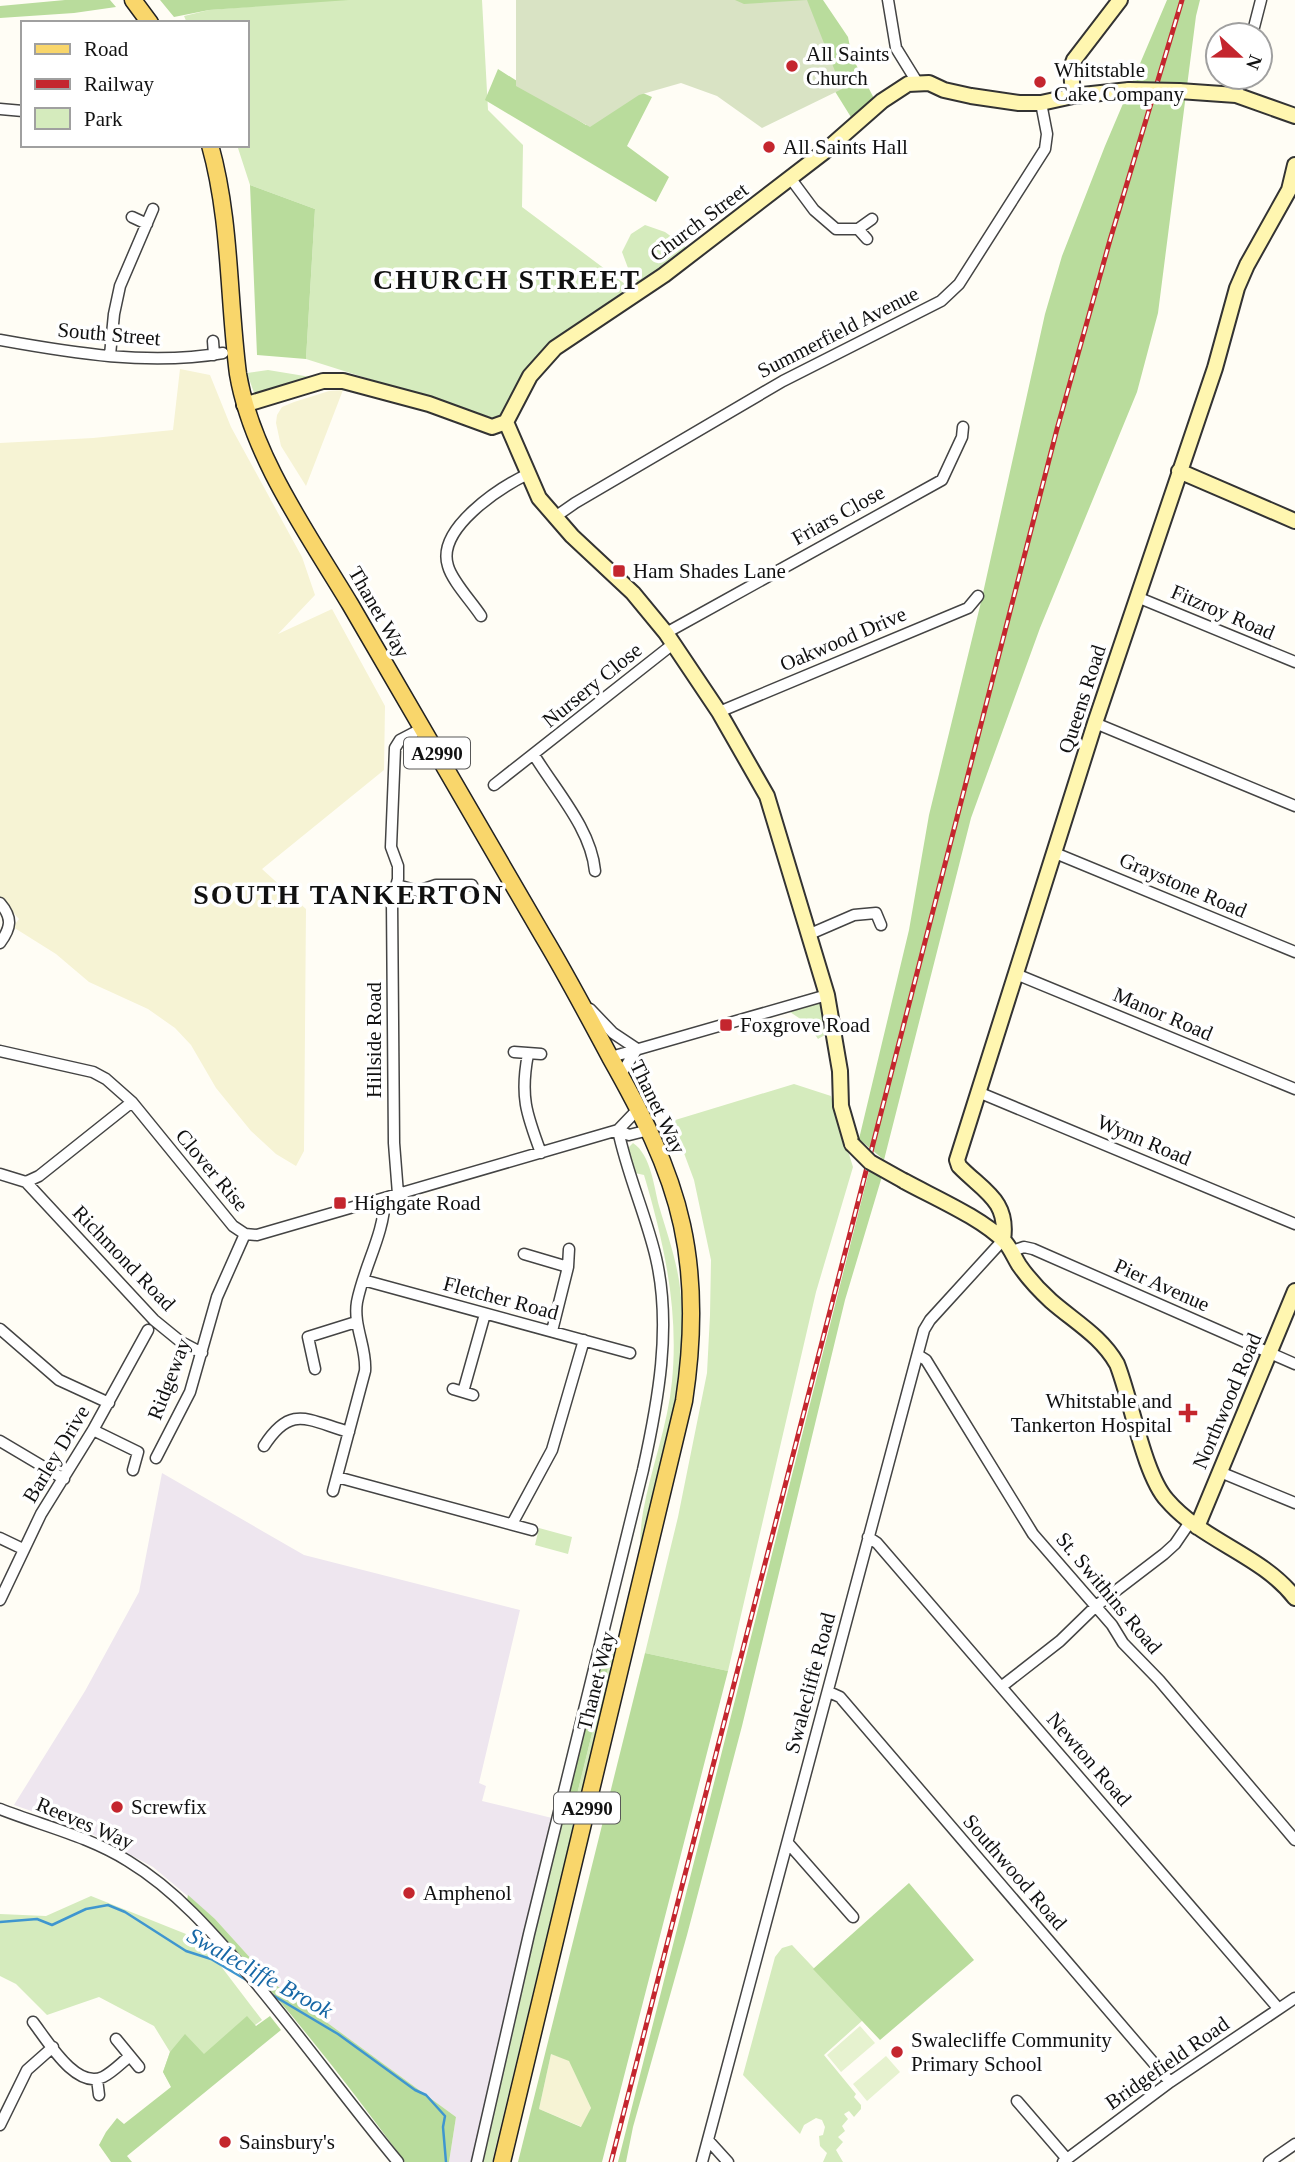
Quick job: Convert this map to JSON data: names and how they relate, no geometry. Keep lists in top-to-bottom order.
{
  "streets": {
    "main road": ["Thanet Way", "A2990"],
    "street": [
      "Church Street",
      "Summerfield Avenue",
      "South Street",
      "Friars Close",
      "Fitzroy Road",
      "Oakwood Drive",
      "Nursery Close",
      "Queens Road",
      "Graystone Road",
      "Manor Road",
      "Hillside Road",
      "Wynn Road",
      "Clover Rise",
      "Richmond Road",
      "Pier Avenue",
      "Fletcher Road",
      "Ridgeway",
      "Northwood Road",
      "Barley Drive",
      "St. Swithins Road",
      "Swalecliffe Road",
      "Newton Road",
      "Reeves Way",
      "Southwood Road",
      "Bridgefield Road"
    ]
  },
  "crossings": [
    ["Friars Close", "Nursery Close"],
    ["Thanet Way", "Hillside Road"],
    ["Thanet Way", "Clover Rise"],
    ["Fitzroy Road", "Queens Road"],
    ["Queens Road", "Graystone Road"],
    ["Queens Road", "Manor Road"],
    ["Queens Road", "Wynn Road"],
    ["Queens Road", "Pier Avenue"],
    ["Queens Road", "Swalecliffe Road"],
    ["Hillside Road", "Clover Rise"],
    ["Clover Rise", "Ridgeway"],
    ["Richmond Road", "Ridgeway"],
    ["Pier Avenue", "Northwood Road"],
    ["Pier Avenue", "Swalecliffe Road"],
    ["Northwood Road", "St. Swithins Road"],
    ["Northwood Road", "Newton Road"],
    ["St. Swithins Road", "Swalecliffe Road"],
    ["Swalecliffe Road", "Newton Road"],
    ["Swalecliffe Road", "Southwood Road"],
    ["Newton Road", "Bridgefield Road"],
    ["Southwood Road", "Bridgefield Road"]
  ],
  "districts": ["CHURCH STREET", "SOUTH TANKERTON"],
  "water": ["Swalecliffe Brook"],
  "places": {
    "other": [
      "All Saints Church",
      "Whitstable Cake Company",
      "All Saints Hall",
      "Screwfix",
      "Amphenol",
      "Swalecliffe Community Primary School",
      "Sainsbury's"
    ],
    "transit": ["Ham Shades Lane", "Foxgrove Road", "Highgate Road"],
    "health": ["Whitstable and Tankerton Hospital"]
  },
  "legend": ["Road", "Railway", "Park"],
  "north": "right"
}
